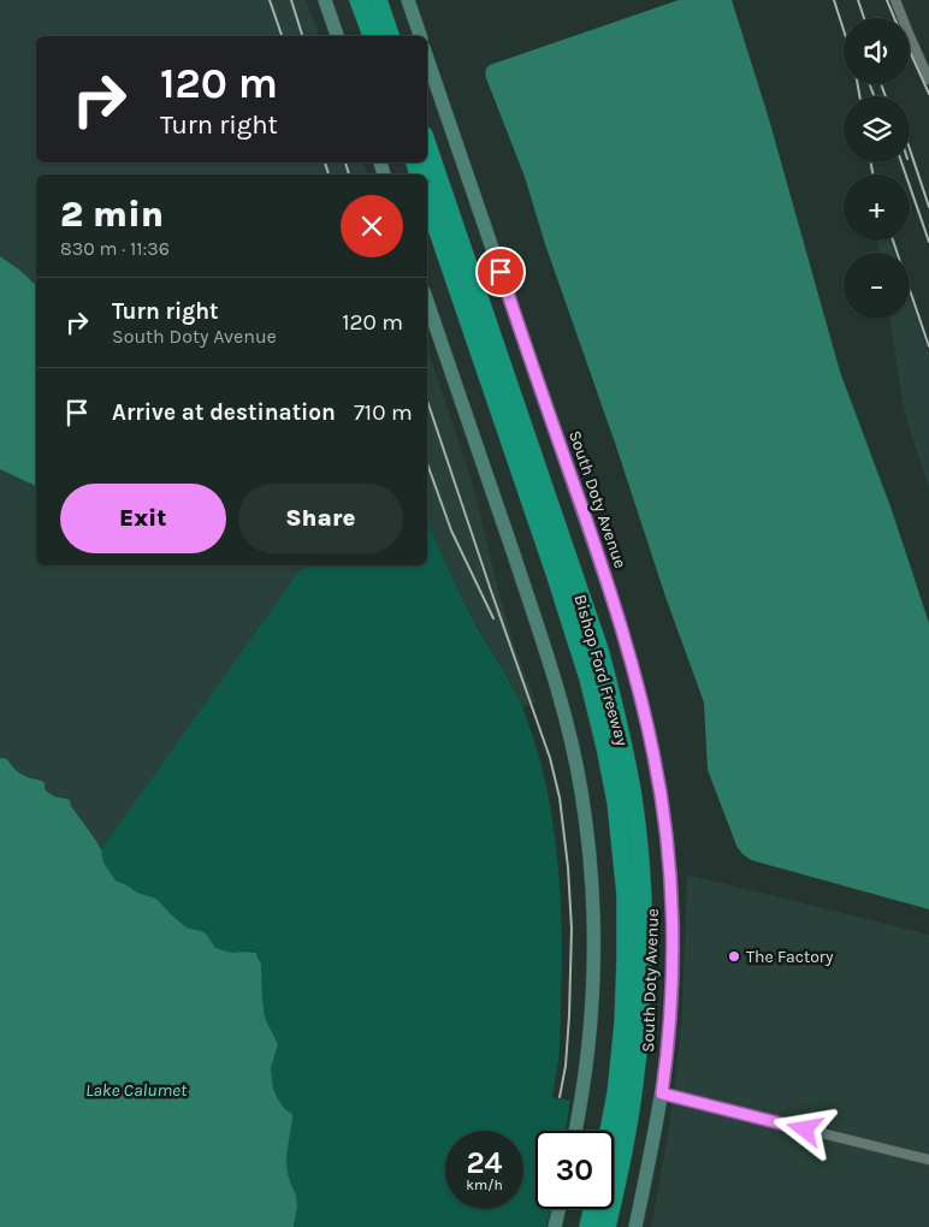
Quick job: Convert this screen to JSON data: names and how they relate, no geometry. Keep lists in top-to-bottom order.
{
  "streets": {
    "highway": ["Bishop Ford Freeway"],
    "street": ["South Doty Avenue"]
  },
  "water": ["Lake Calumet"],
  "places": ["The Factory"],
  "page": {
    "map_buttons": ["+", "−"],
    "turn": ["120 m", "Turn right"],
    "heading": ["2 min", "830 m · 11:36"],
    "list": [
      {
        "name": "Turn right",
        "note": "South Doty Avenue",
        "value": "120 m"
      },
      {
        "name": "Arrive at destination",
        "value": "710 m"
      }
    ],
    "buttons": ["Exit", "Share"],
    "speed": "24 km/h",
    "limit": "30"
  }
}
